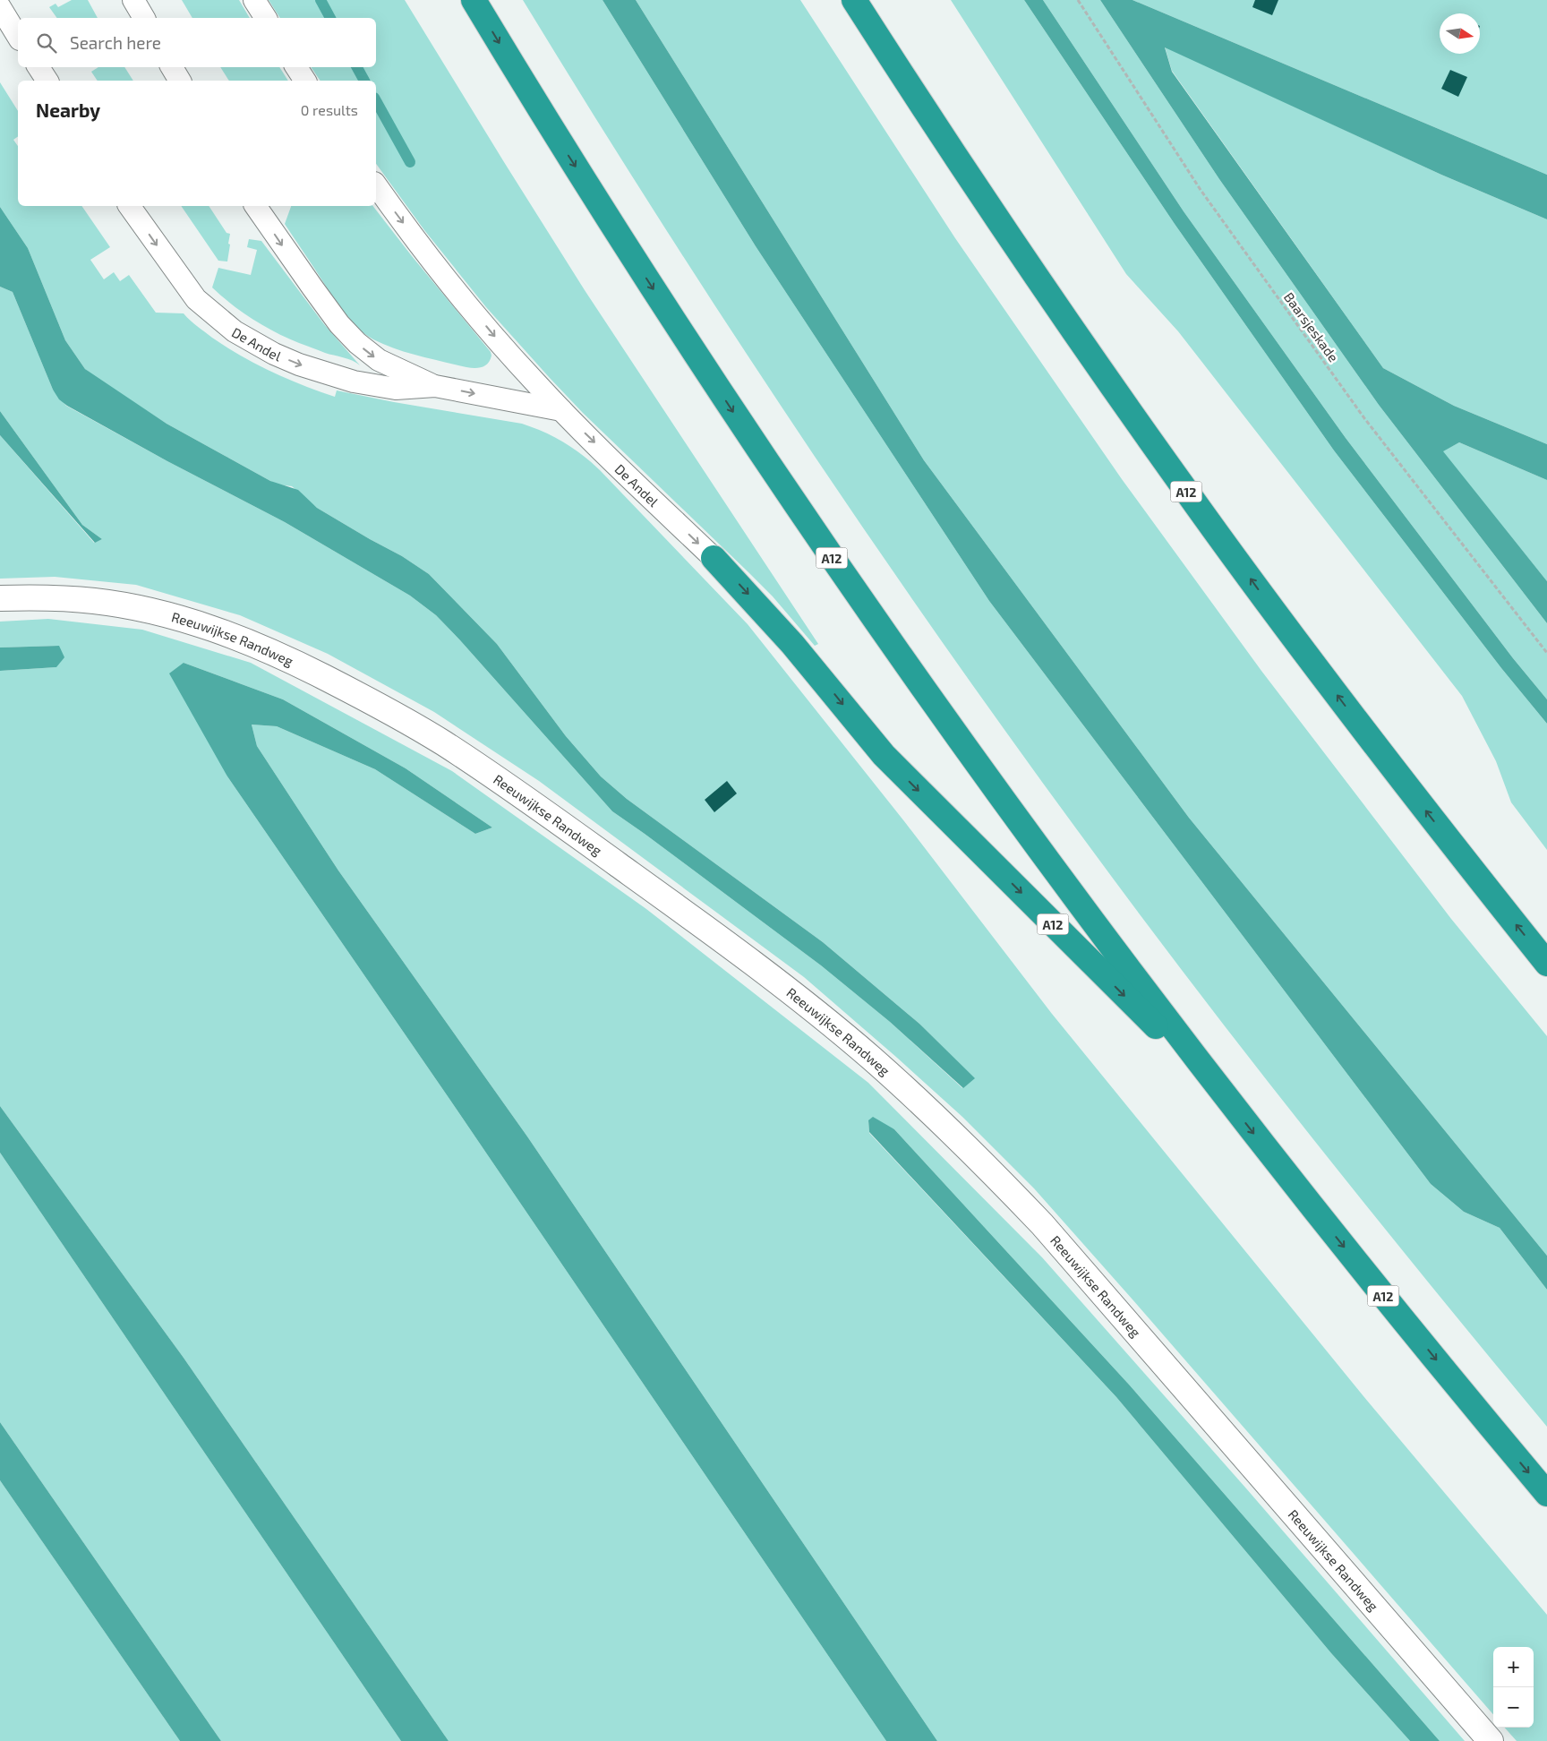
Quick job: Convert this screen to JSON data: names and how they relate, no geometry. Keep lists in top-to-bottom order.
{
  "streets": {
    "highway": ["A12"],
    "main road": ["Reeuwijkse Randweg"],
    "lane": ["De Andel"],
    "path": ["Baarsjeskade"]
  },
  "crossings": [
    ["De Andel", "A12"]
  ],
  "one_way": ["De Andel"],
  "north": "right",
  "page": {
    "search": "Search here",
    "heading": ["Nearby", "0 results"],
    "map_buttons": ["+", "−"]
  }
}
